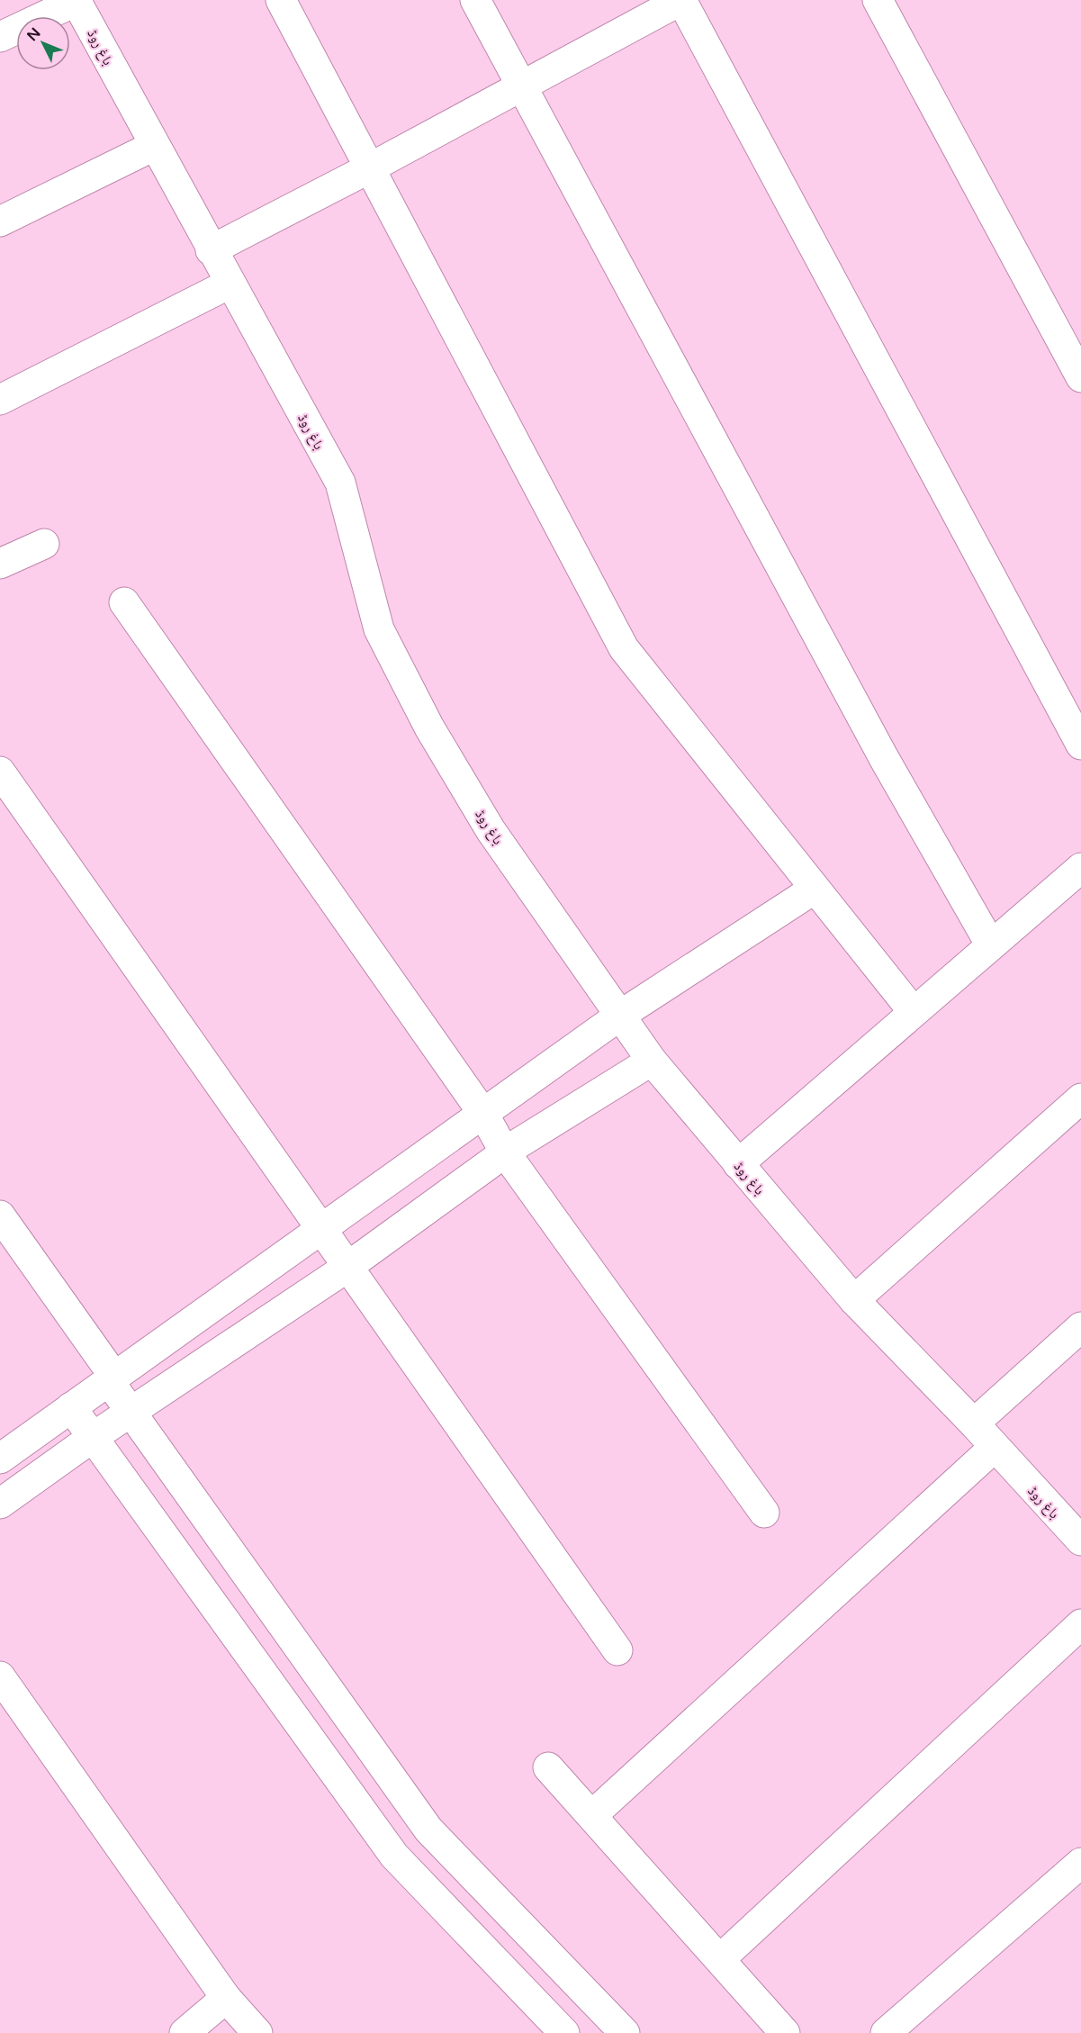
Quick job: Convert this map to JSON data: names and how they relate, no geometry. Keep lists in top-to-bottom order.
{
  "streets": {
    "street": ["باغ روڈ"]
  },
  "north": "top left"
}
